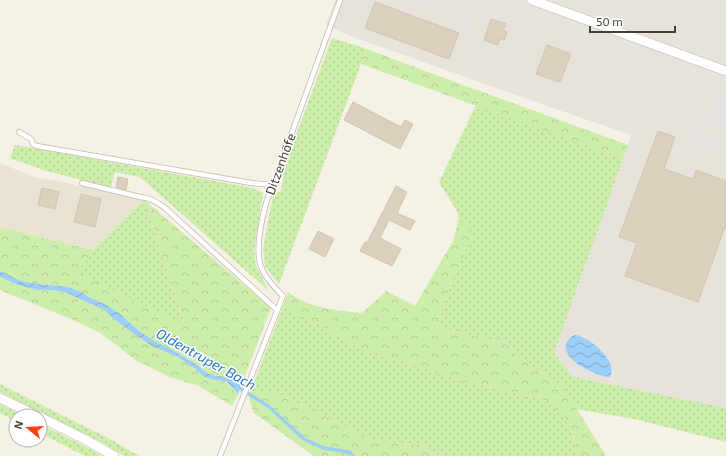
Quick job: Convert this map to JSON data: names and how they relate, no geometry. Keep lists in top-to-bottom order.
{
  "streets": {
    "lane": ["Ditzenhöfe"]
  },
  "water": ["Oldentruper Bach"],
  "scale_bar": "50 m",
  "north": "left"
}
